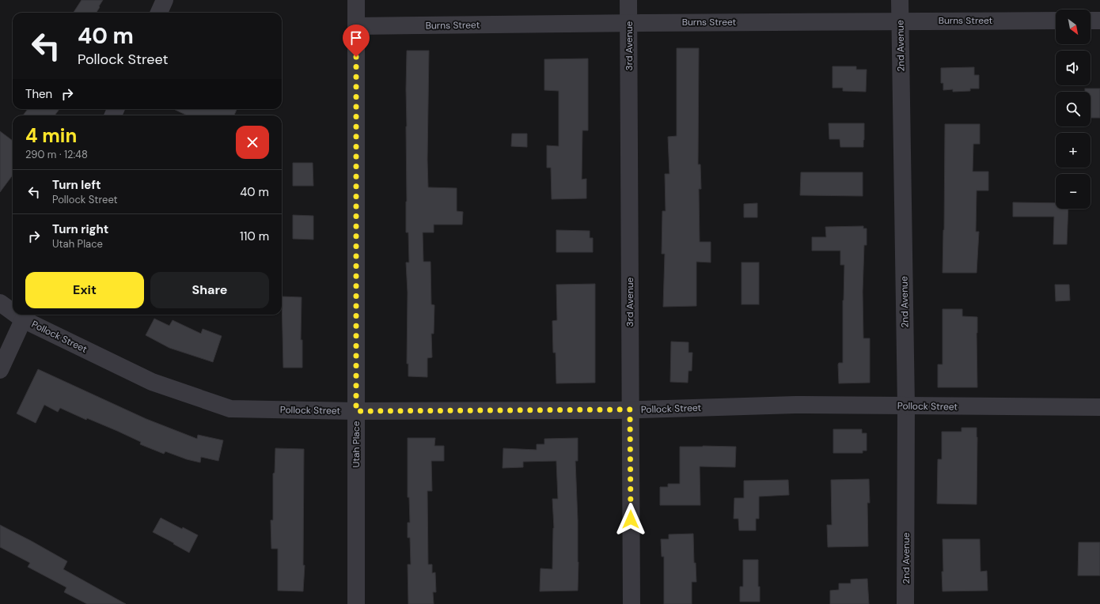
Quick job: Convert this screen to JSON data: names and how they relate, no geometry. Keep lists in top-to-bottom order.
{
  "streets": {
    "street": [
      "Burns Street",
      "3rd Avenue",
      "2nd Avenue",
      "Pollock Street",
      "Utah Place"
    ]
  },
  "crossings": [
    ["Burns Street", "3rd Avenue"],
    ["Burns Street", "2nd Avenue"],
    ["Burns Street", "Utah Place"],
    ["3rd Avenue", "Pollock Street"],
    ["2nd Avenue", "Pollock Street"],
    ["Pollock Street", "Utah Place"]
  ],
  "north": "bottom right",
  "page": {
    "map_buttons": ["+", "−"],
    "turn": ["40 m", "Pollock Street"],
    "then": "Then",
    "heading": ["4 min", "290 m · 12:48"],
    "list": [
      {
        "name": "Turn left",
        "note": "Pollock Street",
        "value": "40 m"
      },
      {
        "name": "Turn right",
        "note": "Utah Place",
        "value": "110 m"
      }
    ],
    "buttons": ["Exit", "Share"]
  }
}
